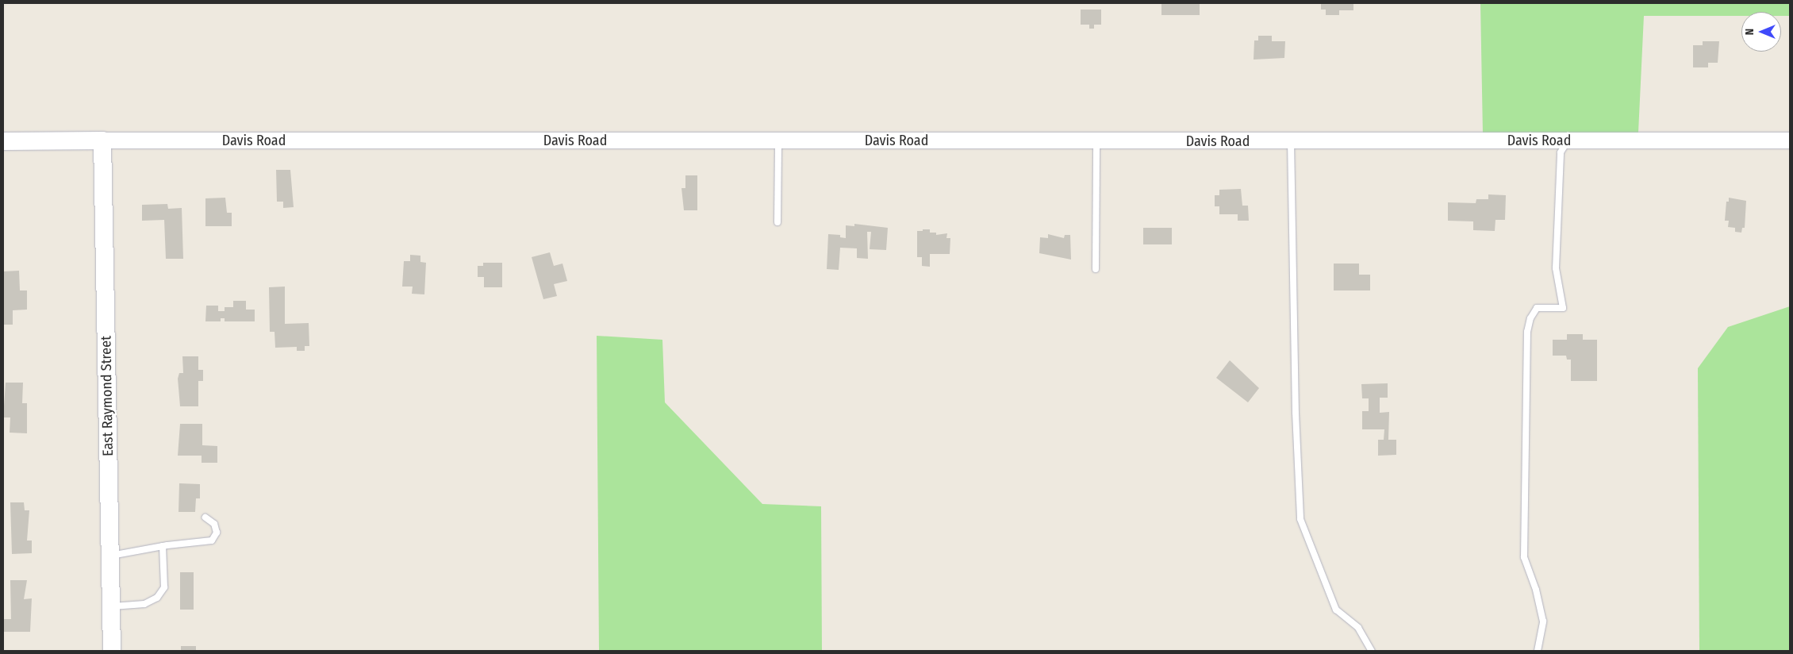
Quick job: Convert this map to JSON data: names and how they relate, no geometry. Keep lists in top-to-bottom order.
{
  "streets": {
    "main road": ["Davis Road", "East Raymond Street"]
  },
  "crossings": [
    ["Davis Road", "East Raymond Street"]
  ],
  "north": "left"
}
